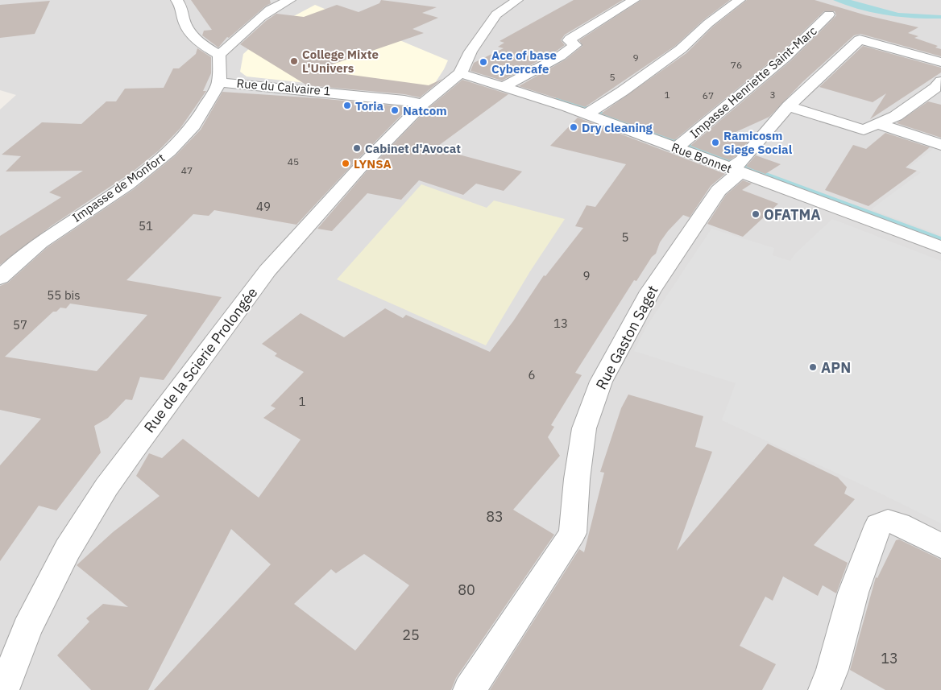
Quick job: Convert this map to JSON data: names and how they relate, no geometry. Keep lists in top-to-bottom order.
{
  "streets": {
    "street": [
      "Impasse Henriette Saint-Marc",
      "Rue du Calvaire 1",
      "Rue Bonnet",
      "Impasse de Monfort",
      "Rue Gaston Saget",
      "Rue de la Scierie Prolongée"
    ]
  },
  "crossings": [
    ["Impasse Henriette Saint-Marc", "Rue Bonnet"],
    ["Rue du Calvaire 1", "Impasse de Monfort"],
    ["Rue du Calvaire 1", "Rue de la Scierie Prolongée"],
    ["Rue Bonnet", "Rue Gaston Saget"],
    ["Rue Bonnet", "Rue de la Scierie Prolongée"]
  ],
  "places": [
    "College Mixte L'Univers",
    "Ace of base Cybercafe",
    "Toria",
    "Natcom",
    "Dry cleaning",
    "Ramicosm Siege Social",
    "Cabinet d'Avocat",
    "LYNSA",
    "OFATMA",
    "APN"
  ],
  "house_numbers": [
    "9",
    "76",
    "5",
    "1",
    "3",
    "67",
    "45",
    "47",
    "49",
    "51",
    "5",
    "9",
    "55 bis",
    "13",
    "57",
    "6",
    "1",
    "83",
    "80",
    "25",
    "13"
  ]
}
